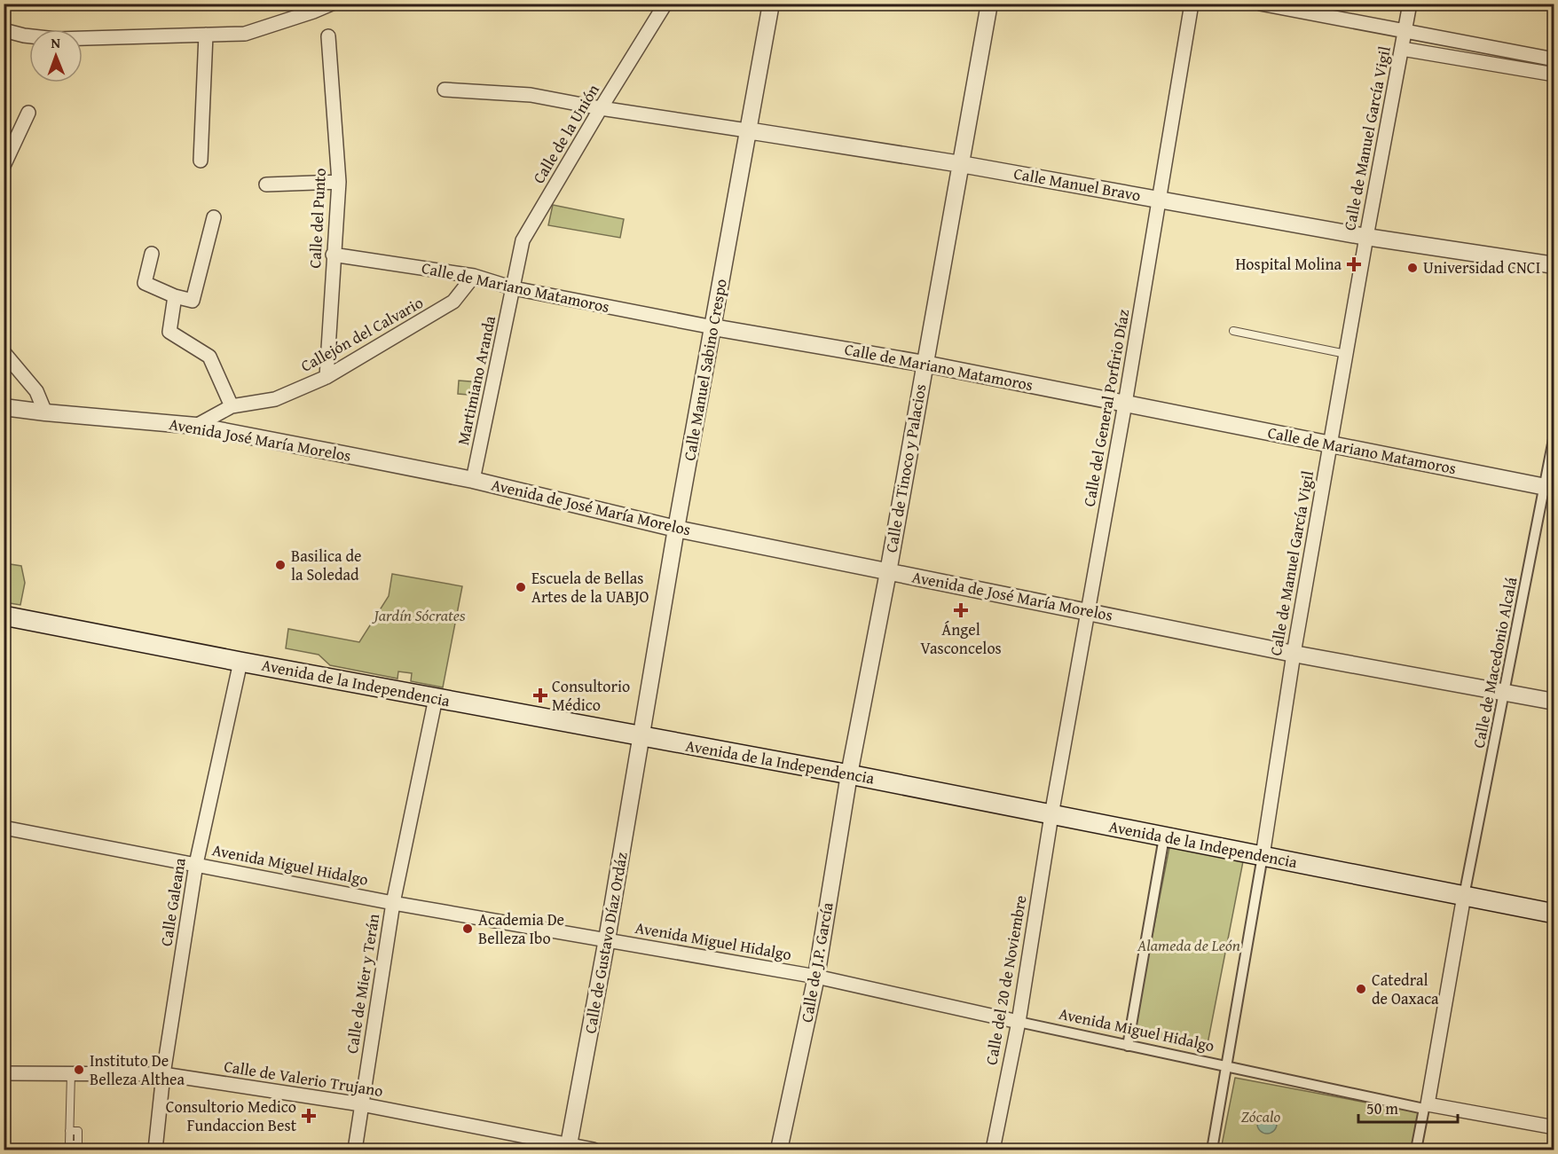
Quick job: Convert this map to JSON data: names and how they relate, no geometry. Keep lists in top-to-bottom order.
{
  "streets": {
    "main road": ["Avenida de la Independencia"],
    "street": [
      "Calle de la Unión",
      "Calle de Manuel García Vigil",
      "Calle Manuel Bravo",
      "Calle del Punto",
      "Calle de Mariano Matamoros",
      "Callejón del Calvario",
      "Calle Manuel Sabino Crespo",
      "Martimiano Aranda",
      "Calle del General Porfirio Díaz",
      "Avenida José María Morelos",
      "Calle de Tinoco y Palacios",
      "Avenida de José María Morelos",
      "Calle de Macedonio Alcalá",
      "Avenida Miguel Hidalgo",
      "Calle Galeana",
      "Calle de Gustavo Díaz Ordáz",
      "Calle de J.P. García",
      "Calle del 20 de Noviembre",
      "Calle de Mier y Terán",
      "Calle de Valerio Trujano"
    ]
  },
  "crossings": [
    ["Calle de la Unión", "Calle Manuel Bravo"],
    ["Calle de la Unión", "Calle de Mariano Matamoros"],
    ["Calle de la Unión", "Martimiano Aranda"],
    ["Calle de Manuel García Vigil", "Calle Manuel Bravo"],
    ["Calle de Manuel García Vigil", "Calle de Mariano Matamoros"],
    ["Calle de Manuel García Vigil", "Avenida de José María Morelos"],
    ["Calle de Manuel García Vigil", "Avenida de la Independencia"],
    ["Calle de Manuel García Vigil", "Avenida Miguel Hidalgo"],
    ["Calle Manuel Bravo", "Calle Manuel Sabino Crespo"],
    ["Calle Manuel Bravo", "Calle del General Porfirio Díaz"],
    ["Calle Manuel Bravo", "Calle de Tinoco y Palacios"],
    ["Calle del Punto", "Calle de Mariano Matamoros"],
    ["Calle del Punto", "Callejón del Calvario"],
    ["Calle de Mariano Matamoros", "Callejón del Calvario"],
    ["Calle de Mariano Matamoros", "Calle Manuel Sabino Crespo"],
    ["Calle de Mariano Matamoros", "Martimiano Aranda"],
    ["Calle de Mariano Matamoros", "Calle del General Porfirio Díaz"],
    ["Calle de Mariano Matamoros", "Calle de Tinoco y Palacios"],
    ["Calle de Mariano Matamoros", "Calle de Macedonio Alcalá"],
    ["Callejón del Calvario", "Avenida José María Morelos"],
    ["Calle Manuel Sabino Crespo", "Avenida de José María Morelos"],
    ["Calle Manuel Sabino Crespo", "Avenida de la Independencia"],
    ["Calle Manuel Sabino Crespo", "Calle de Gustavo Díaz Ordáz"],
    ["Martimiano Aranda", "Avenida José María Morelos"],
    ["Martimiano Aranda", "Avenida de José María Morelos"],
    ["Calle del General Porfirio Díaz", "Avenida de José María Morelos"],
    ["Calle del General Porfirio Díaz", "Avenida de la Independencia"],
    ["Calle del General Porfirio Díaz", "Calle del 20 de Noviembre"],
    ["Avenida José María Morelos", "Avenida de José María Morelos"],
    ["Calle de Tinoco y Palacios", "Avenida de José María Morelos"],
    ["Calle de Tinoco y Palacios", "Avenida de la Independencia"],
    ["Calle de Tinoco y Palacios", "Calle de J.P. García"],
    ["Avenida de José María Morelos", "Calle de Macedonio Alcalá"],
    ["Calle de Macedonio Alcalá", "Avenida de la Independencia"],
    ["Avenida de la Independencia", "Calle Galeana"],
    ["Avenida de la Independencia", "Calle de Gustavo Díaz Ordáz"],
    ["Avenida de la Independencia", "Calle de J.P. García"],
    ["Avenida de la Independencia", "Calle del 20 de Noviembre"],
    ["Avenida de la Independencia", "Calle de Mier y Terán"],
    ["Avenida Miguel Hidalgo", "Calle Galeana"],
    ["Avenida Miguel Hidalgo", "Calle de Gustavo Díaz Ordáz"],
    ["Avenida Miguel Hidalgo", "Calle de J.P. García"],
    ["Avenida Miguel Hidalgo", "Calle del 20 de Noviembre"],
    ["Avenida Miguel Hidalgo", "Calle de Mier y Terán"],
    ["Calle Galeana", "Calle de Valerio Trujano"],
    ["Calle de Gustavo Díaz Ordáz", "Calle de Valerio Trujano"],
    ["Calle de Mier y Terán", "Calle de Valerio Trujano"]
  ],
  "parks": ["Jardín Sócrates", "Alameda de León", "Zócalo"],
  "places": {
    "health": [
      "Hospital Molina",
      "Ángel Vasconcelos",
      "Consultorio Médico",
      "Consultorio Medico Fundaccion Best"
    ],
    "other": [
      "Universidad CNCI",
      "Basilica de la Soledad",
      "Escuela de Bellas Artes de la UABJO",
      "Academia De Belleza Ibo",
      "Catedral de Oaxaca",
      "Instituto De Belleza Althea"
    ]
  },
  "scale_bar": "50 m",
  "north": "top"
}
